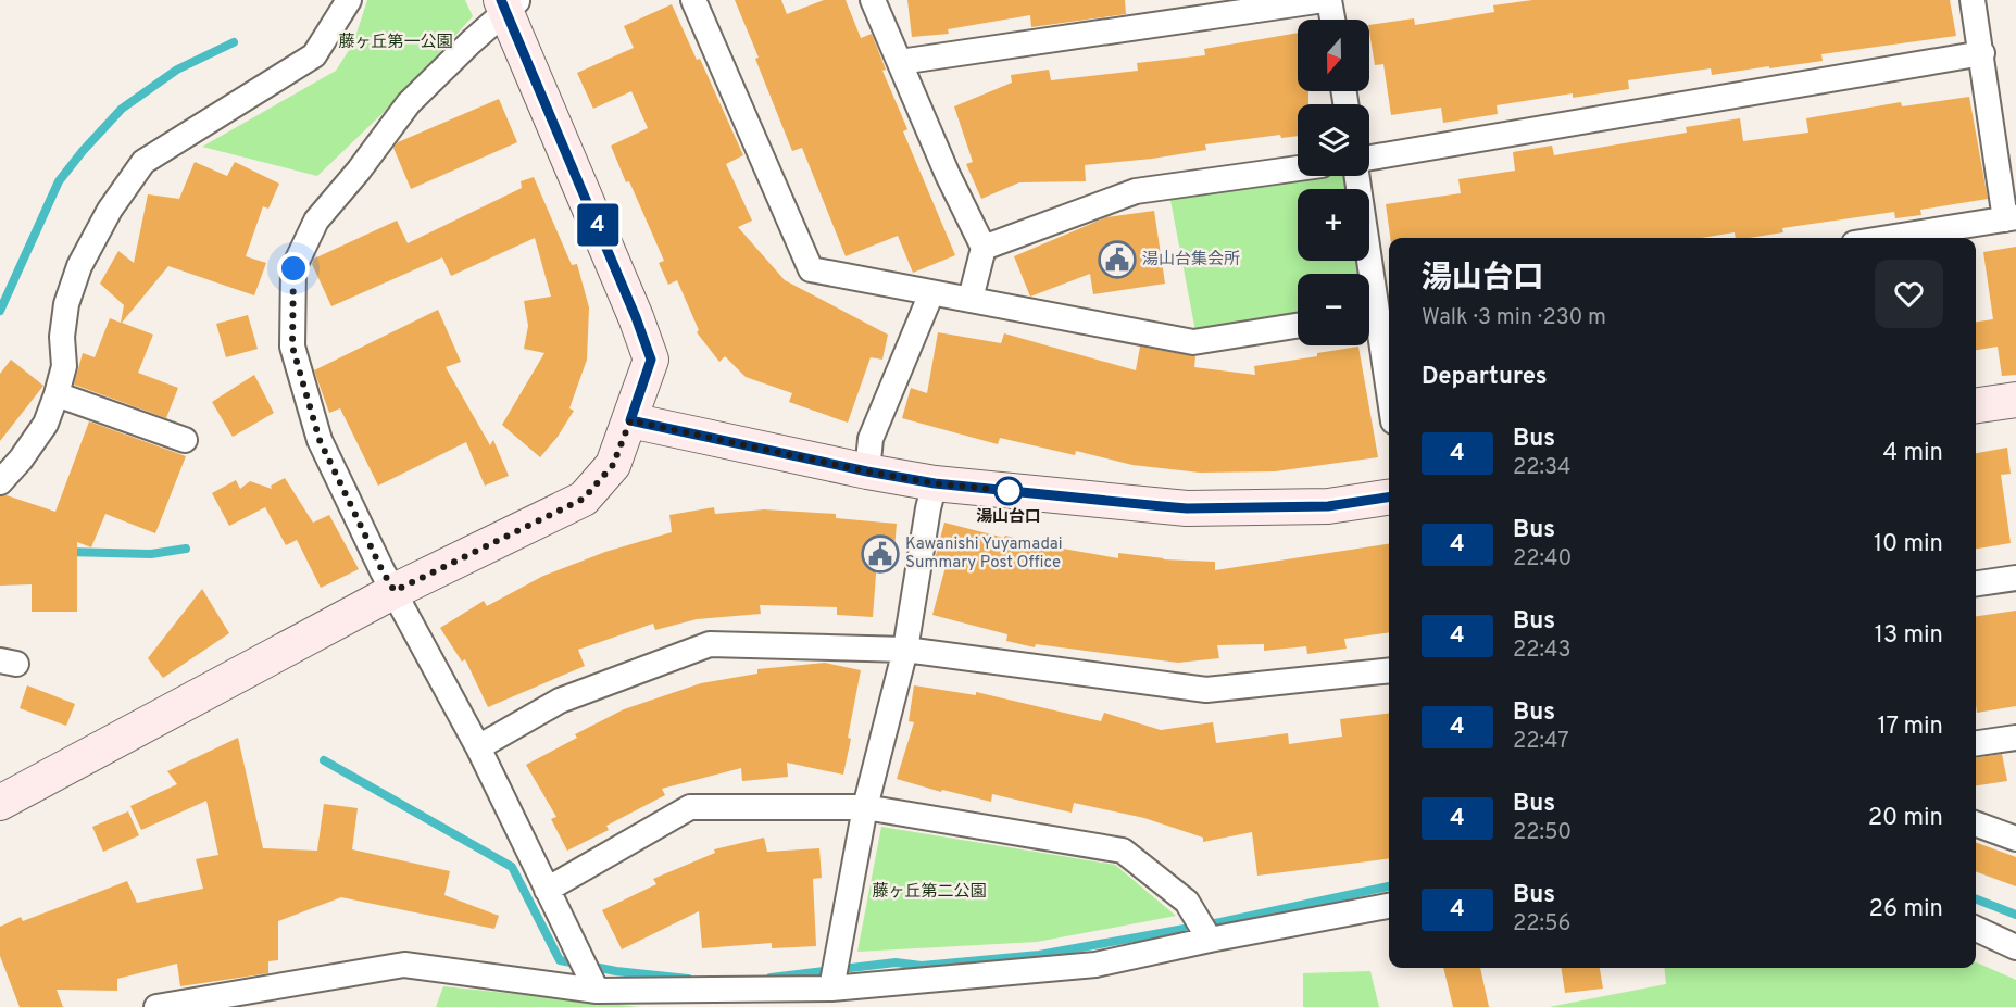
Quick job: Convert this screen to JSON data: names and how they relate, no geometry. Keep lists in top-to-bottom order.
{
  "parks": ["藤ヶ丘第一公園", "藤ヶ丘第二公園"],
  "places": {
    "public building": ["湯山台集会所", "Kawanishi Yuyamadai Summary Post Office"],
    "other": ["湯山台口"]
  },
  "lines": ["bus line 4"],
  "north": "bottom",
  "page": {
    "on_map": "4",
    "map_buttons": ["+", "−"],
    "heading": [
      ["湯山台口", "Walk · 3 min · 230 m"],
      "Departures"
    ],
    "list": [
      {
        "mark": "4",
        "name": "Bus",
        "note": "22:34",
        "value": "4 min"
      },
      {
        "mark": "4",
        "name": "Bus",
        "note": "22:40",
        "value": "10 min"
      },
      {
        "mark": "4",
        "name": "Bus",
        "note": "22:43",
        "value": "13 min"
      },
      {
        "mark": "4",
        "name": "Bus",
        "note": "22:47",
        "value": "17 min"
      },
      {
        "mark": "4",
        "name": "Bus",
        "note": "22:50",
        "value": "20 min"
      },
      {
        "mark": "4",
        "name": "Bus",
        "note": "22:56",
        "value": "26 min"
      }
    ]
  }
}
